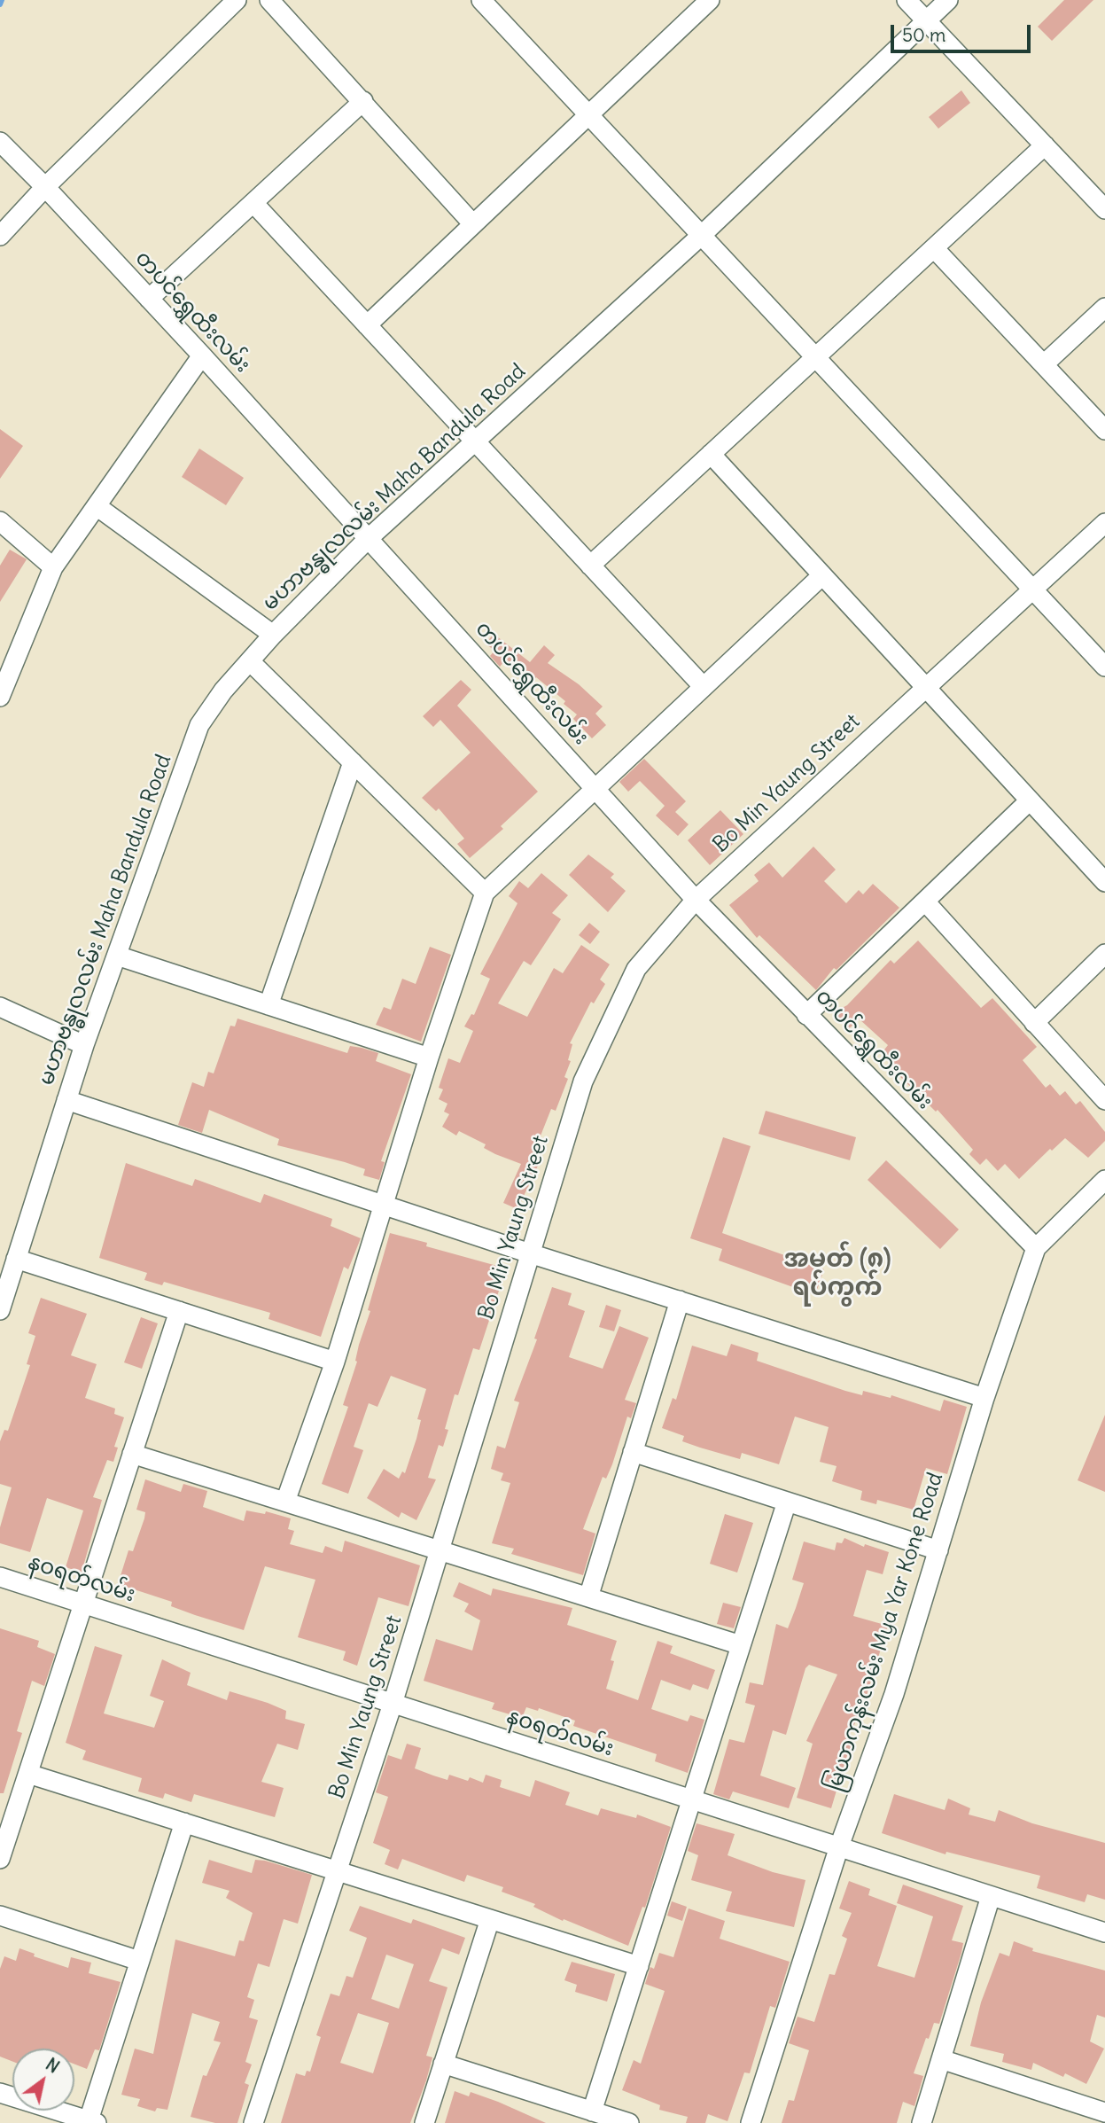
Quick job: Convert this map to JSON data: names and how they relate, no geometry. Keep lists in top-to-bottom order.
{
  "streets": {
    "street": [
      "တပင်ရွှေထီးလမ်း",
      "မဟာဗန္ဓုလလမ်း Maha Bandula Road",
      "Bo Min Yaung Street",
      "နဝရတ်လမ်း",
      "မြယာကုန်းလမ်း Mya Yar Kone Road"
    ]
  },
  "crossings": [
    ["တပင်ရွှေထီးလမ်း", "မဟာဗန္ဓုလလမ်း Maha Bandula Road"],
    ["တပင်ရွှေထီးလမ်း", "Bo Min Yaung Street"],
    ["တပင်ရွှေထီးလမ်း", "မြယာကုန်းလမ်း Mya Yar Kone Road"],
    ["Bo Min Yaung Street", "နဝရတ်လမ်း"],
    ["နဝရတ်လမ်း", "မြယာကုန်းလမ်း Mya Yar Kone Road"]
  ],
  "districts": ["အမှတ် (၈) ရပ်ကွက်"],
  "scale_bar": "50 m",
  "north": "top right"
}
